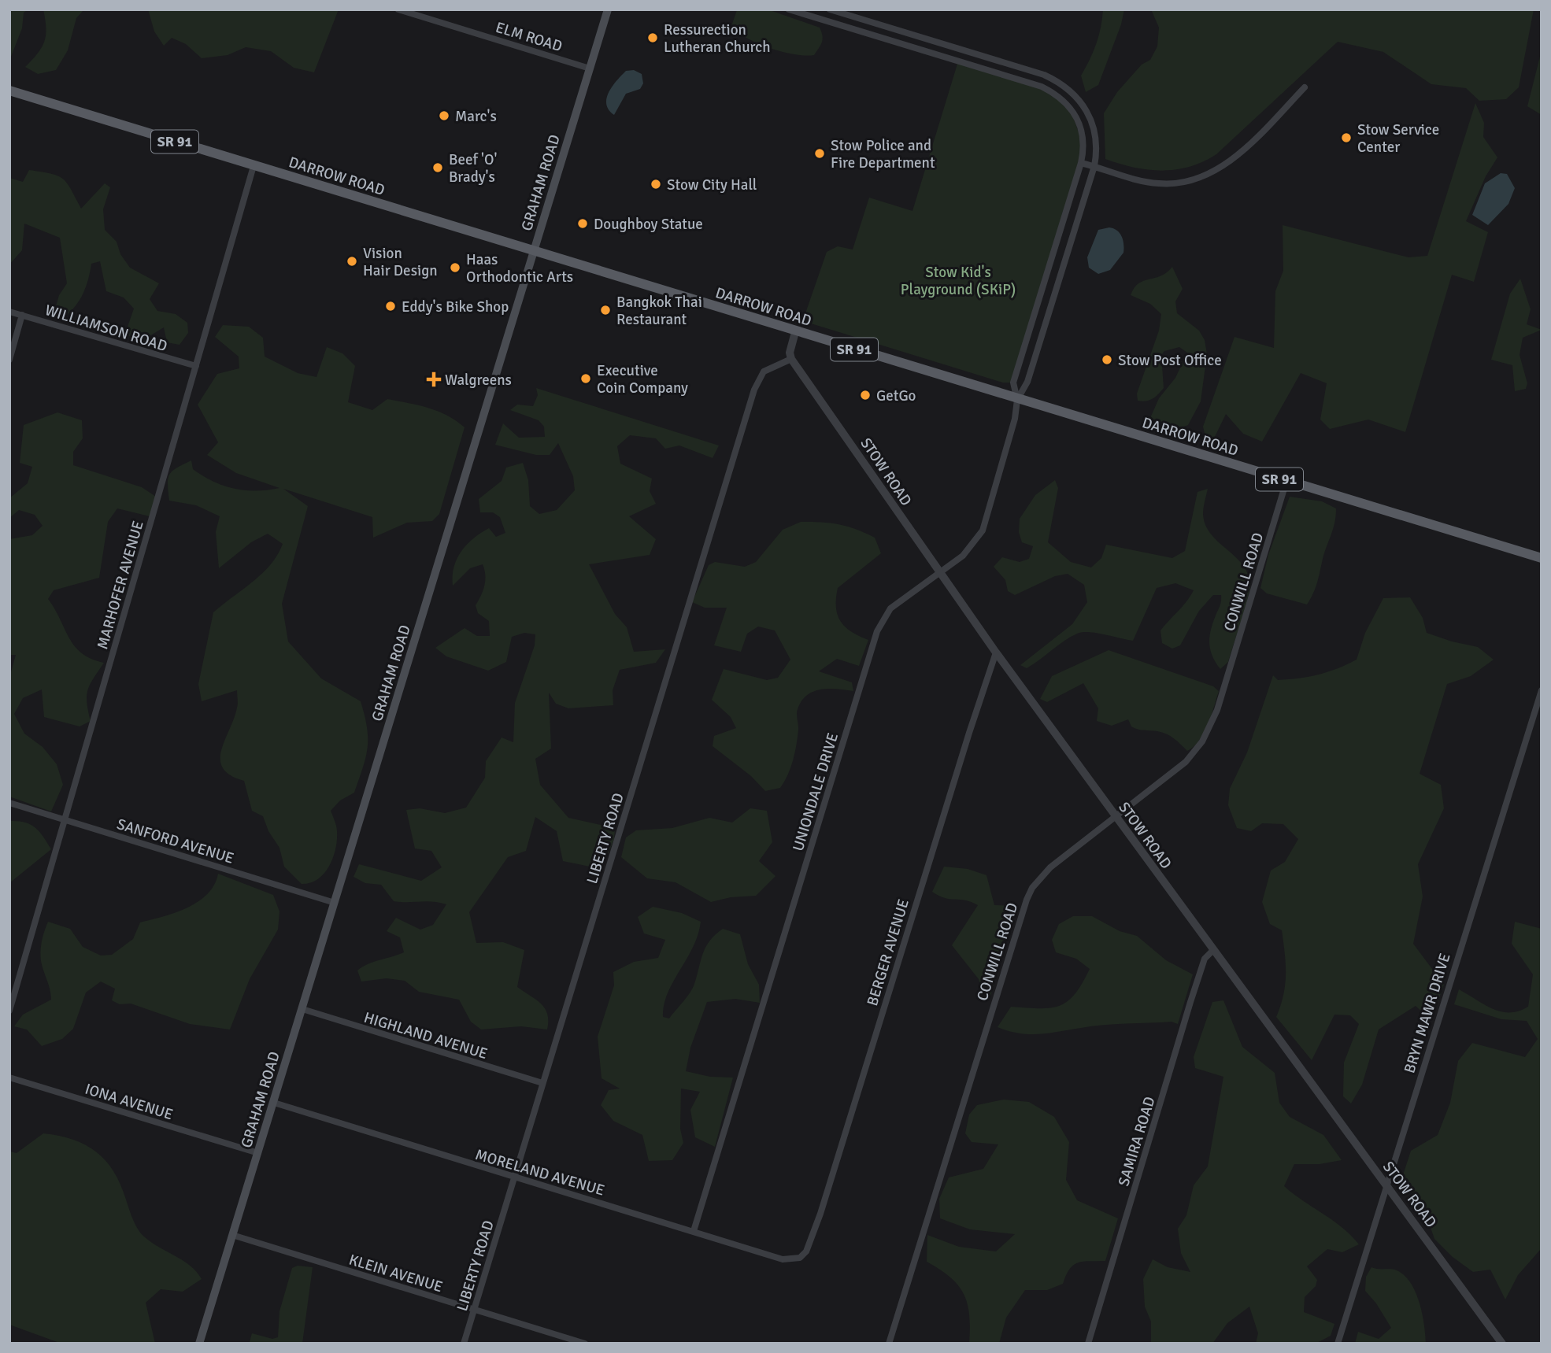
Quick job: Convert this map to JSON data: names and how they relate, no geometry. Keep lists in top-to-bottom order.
{
  "streets": {
    "main road": ["SR 91", "DARROW ROAD", "GRAHAM ROAD"],
    "street": [
      "ELM ROAD",
      "WILLIAMSON ROAD",
      "STOW ROAD",
      "CONWILL ROAD",
      "MARHOFER AVENUE",
      "UNIONDALE DRIVE",
      "LIBERTY ROAD",
      "SANFORD AVENUE",
      "BERGER AVENUE",
      "BRYN MAWR DRIVE",
      "HIGHLAND AVENUE",
      "IONA AVENUE",
      "SAMIRA ROAD",
      "MORELAND AVENUE",
      "KLEIN AVENUE"
    ]
  },
  "crossings": [
    ["ELM ROAD", "GRAHAM ROAD"],
    ["DARROW ROAD", "GRAHAM ROAD"],
    ["DARROW ROAD", "CONWILL ROAD"],
    ["DARROW ROAD", "MARHOFER AVENUE"],
    ["DARROW ROAD", "UNIONDALE DRIVE"],
    ["GRAHAM ROAD", "SANFORD AVENUE"],
    ["GRAHAM ROAD", "HIGHLAND AVENUE"],
    ["GRAHAM ROAD", "IONA AVENUE"],
    ["GRAHAM ROAD", "MORELAND AVENUE"],
    ["GRAHAM ROAD", "KLEIN AVENUE"],
    ["WILLIAMSON ROAD", "MARHOFER AVENUE"],
    ["STOW ROAD", "CONWILL ROAD"],
    ["STOW ROAD", "UNIONDALE DRIVE"],
    ["STOW ROAD", "LIBERTY ROAD"],
    ["STOW ROAD", "BERGER AVENUE"],
    ["STOW ROAD", "BRYN MAWR DRIVE"],
    ["STOW ROAD", "SAMIRA ROAD"],
    ["MARHOFER AVENUE", "SANFORD AVENUE"],
    ["UNIONDALE DRIVE", "MORELAND AVENUE"],
    ["LIBERTY ROAD", "HIGHLAND AVENUE"],
    ["LIBERTY ROAD", "MORELAND AVENUE"],
    ["LIBERTY ROAD", "KLEIN AVENUE"],
    ["BERGER AVENUE", "MORELAND AVENUE"]
  ],
  "parks": ["Stow Kid's Playground (SKiP)"],
  "places": {
    "other": [
      "Ressurection Lutheran Church",
      "Marc's",
      "Stow Service Center",
      "Stow Police and Fire Department",
      "Beef 'O' Brady's",
      "Stow City Hall",
      "Doughboy Statue",
      "Vision Hair Design",
      "Haas Orthodontic Arts",
      "Eddy's Bike Shop",
      "Bangkok Thai Restaurant",
      "Stow Post Office",
      "Executive Coin Company",
      "GetGo"
    ],
    "health": ["Walgreens"]
  }
}
